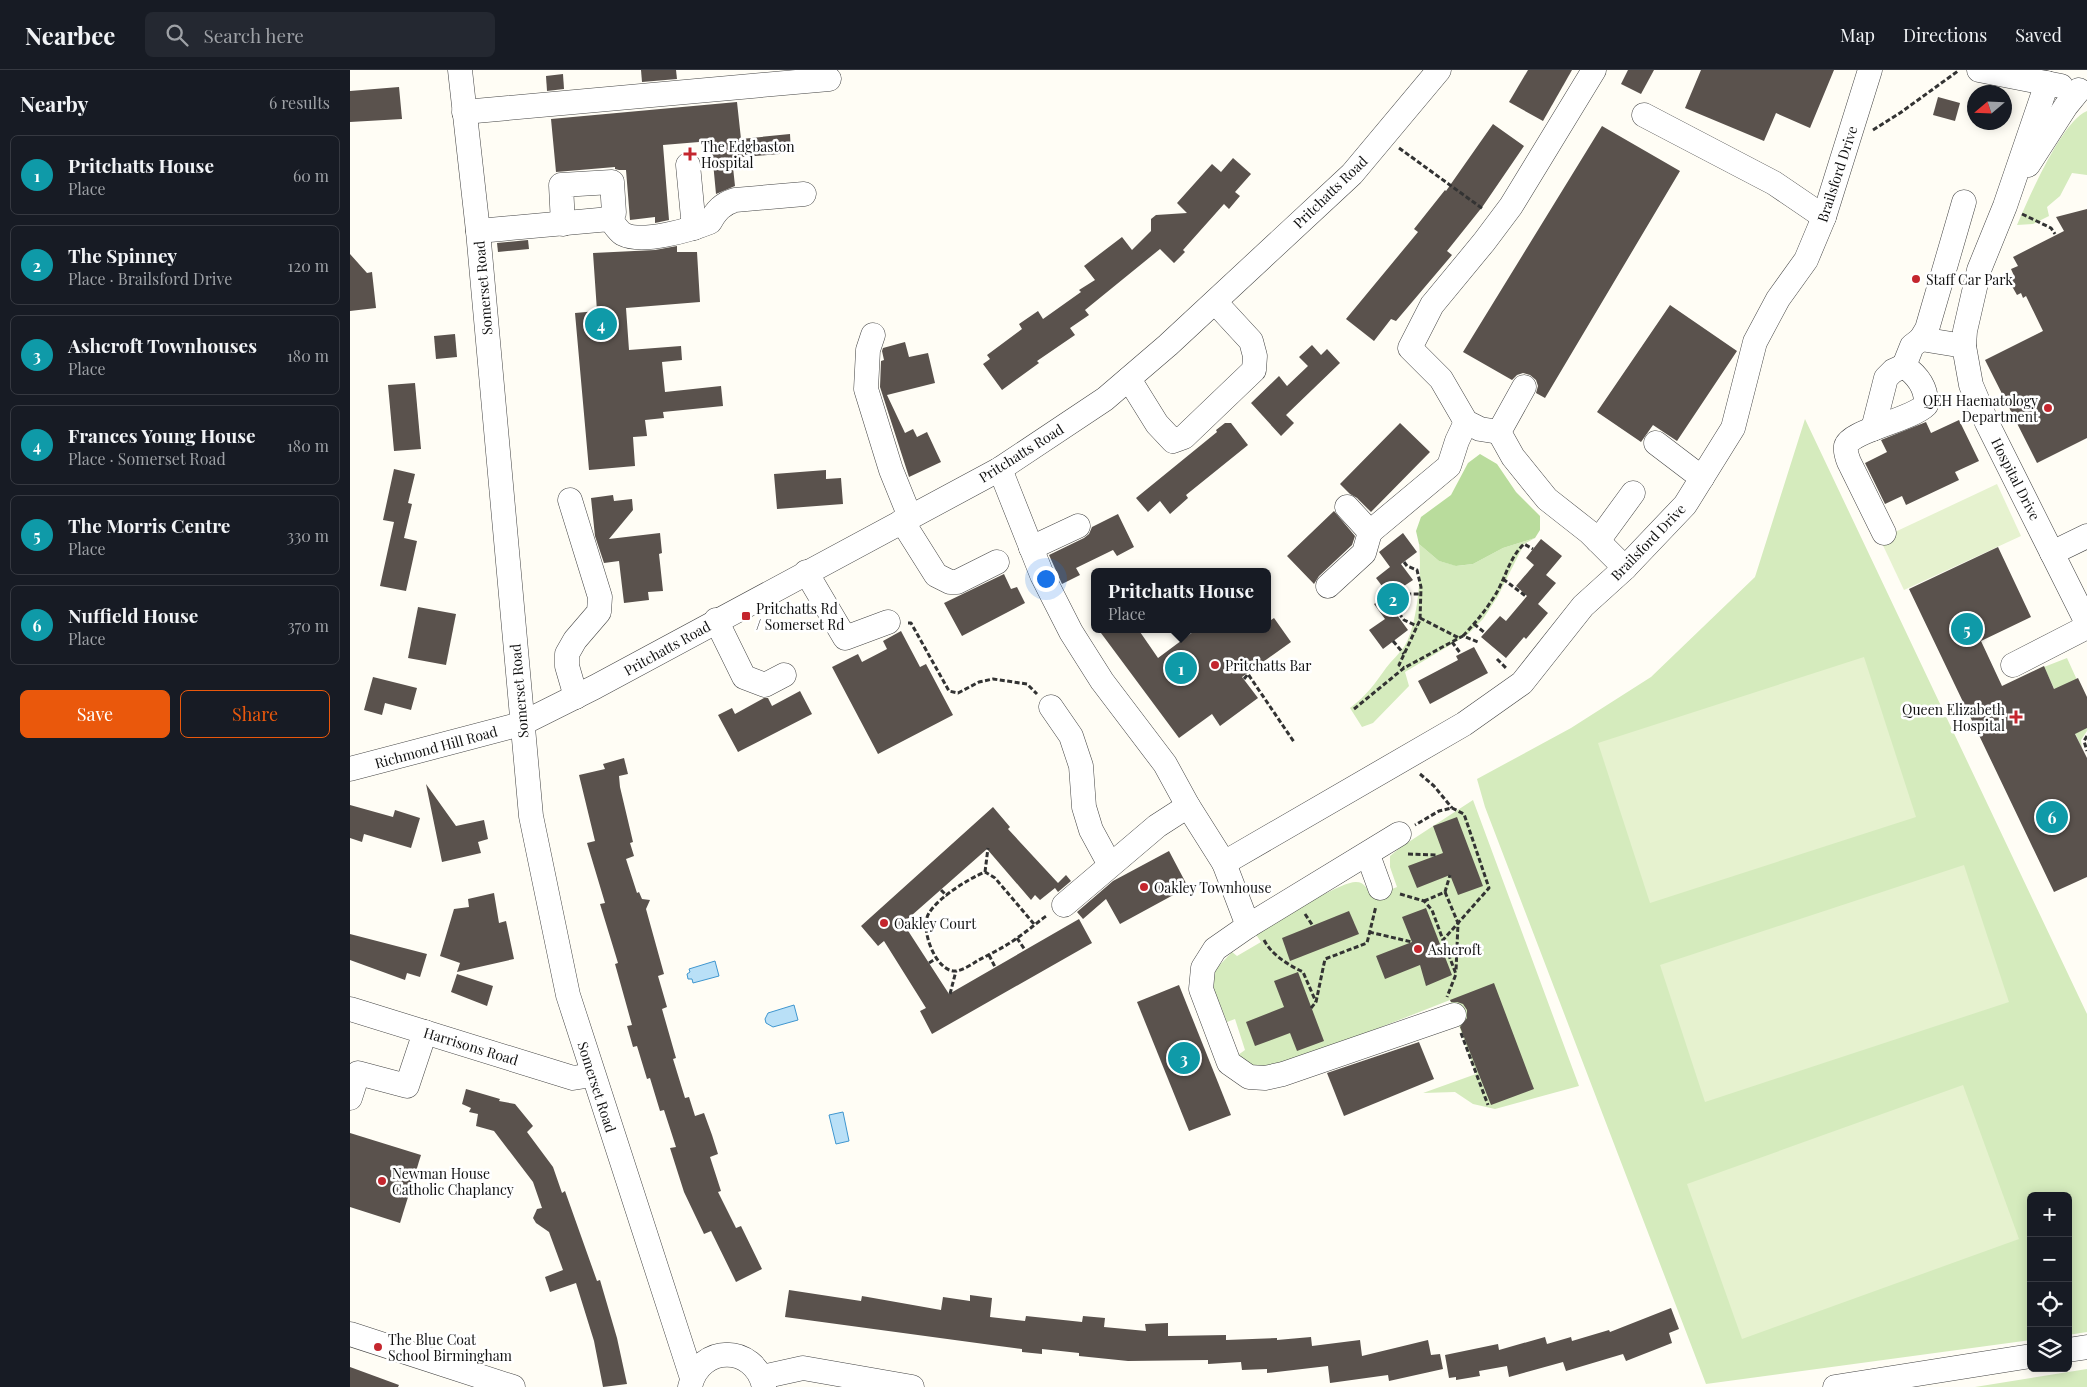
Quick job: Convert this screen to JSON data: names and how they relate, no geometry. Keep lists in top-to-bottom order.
{
  "streets": {
    "street": [
      "Brailsford Drive",
      "Pritchatts Road",
      "Somerset Road",
      "Hospital Drive",
      "Richmond Hill Road",
      "Harrisons Road"
    ]
  },
  "crossings": [
    ["Pritchatts Road", "Somerset Road"],
    ["Pritchatts Road", "Richmond Hill Road"],
    ["Somerset Road", "Richmond Hill Road"],
    ["Somerset Road", "Harrisons Road"]
  ],
  "places": {
    "health": ["The Edgbaston Hospital", "Queen Elizabeth Hospital"],
    "other": [
      "Staff Car Park",
      "QEH Haematology Department",
      "Pritchatts Bar",
      "Oakley Townhouse",
      "Oakley Court",
      "Ashcroft",
      "Newman House Catholic Chaplancy",
      "The Blue Coat School Birmingham"
    ],
    "transit": ["Pritchatts Rd / Somerset Rd"]
  },
  "north": "left",
  "page": {
    "header": "Nearbee",
    "search": "Search here",
    "nav": ["Map", "Directions", "Saved"],
    "heading": ["Nearby", "6 results"],
    "list": [
      {
        "mark": "1",
        "name": "Pritchatts House",
        "note": "Place",
        "value": "60 m"
      },
      {
        "mark": "2",
        "name": "The Spinney",
        "note": "Place · Brailsford Drive",
        "value": "120 m"
      },
      {
        "mark": "3",
        "name": "Ashcroft Townhouses",
        "note": "Place",
        "value": "180 m"
      },
      {
        "mark": "4",
        "name": "Frances Young House",
        "note": "Place · Somerset Road",
        "value": "180 m"
      },
      {
        "mark": "5",
        "name": "The Morris Centre",
        "note": "Place",
        "value": "330 m"
      },
      {
        "mark": "6",
        "name": "Nuffield House",
        "note": "Place",
        "value": "370 m"
      }
    ],
    "pins": [
      "4",
      "2",
      "5",
      "1",
      "6",
      "3"
    ],
    "popup": ["Pritchatts House", "Place"],
    "buttons": ["Save", "Share"],
    "map_buttons": ["+", "−"]
  }
}
